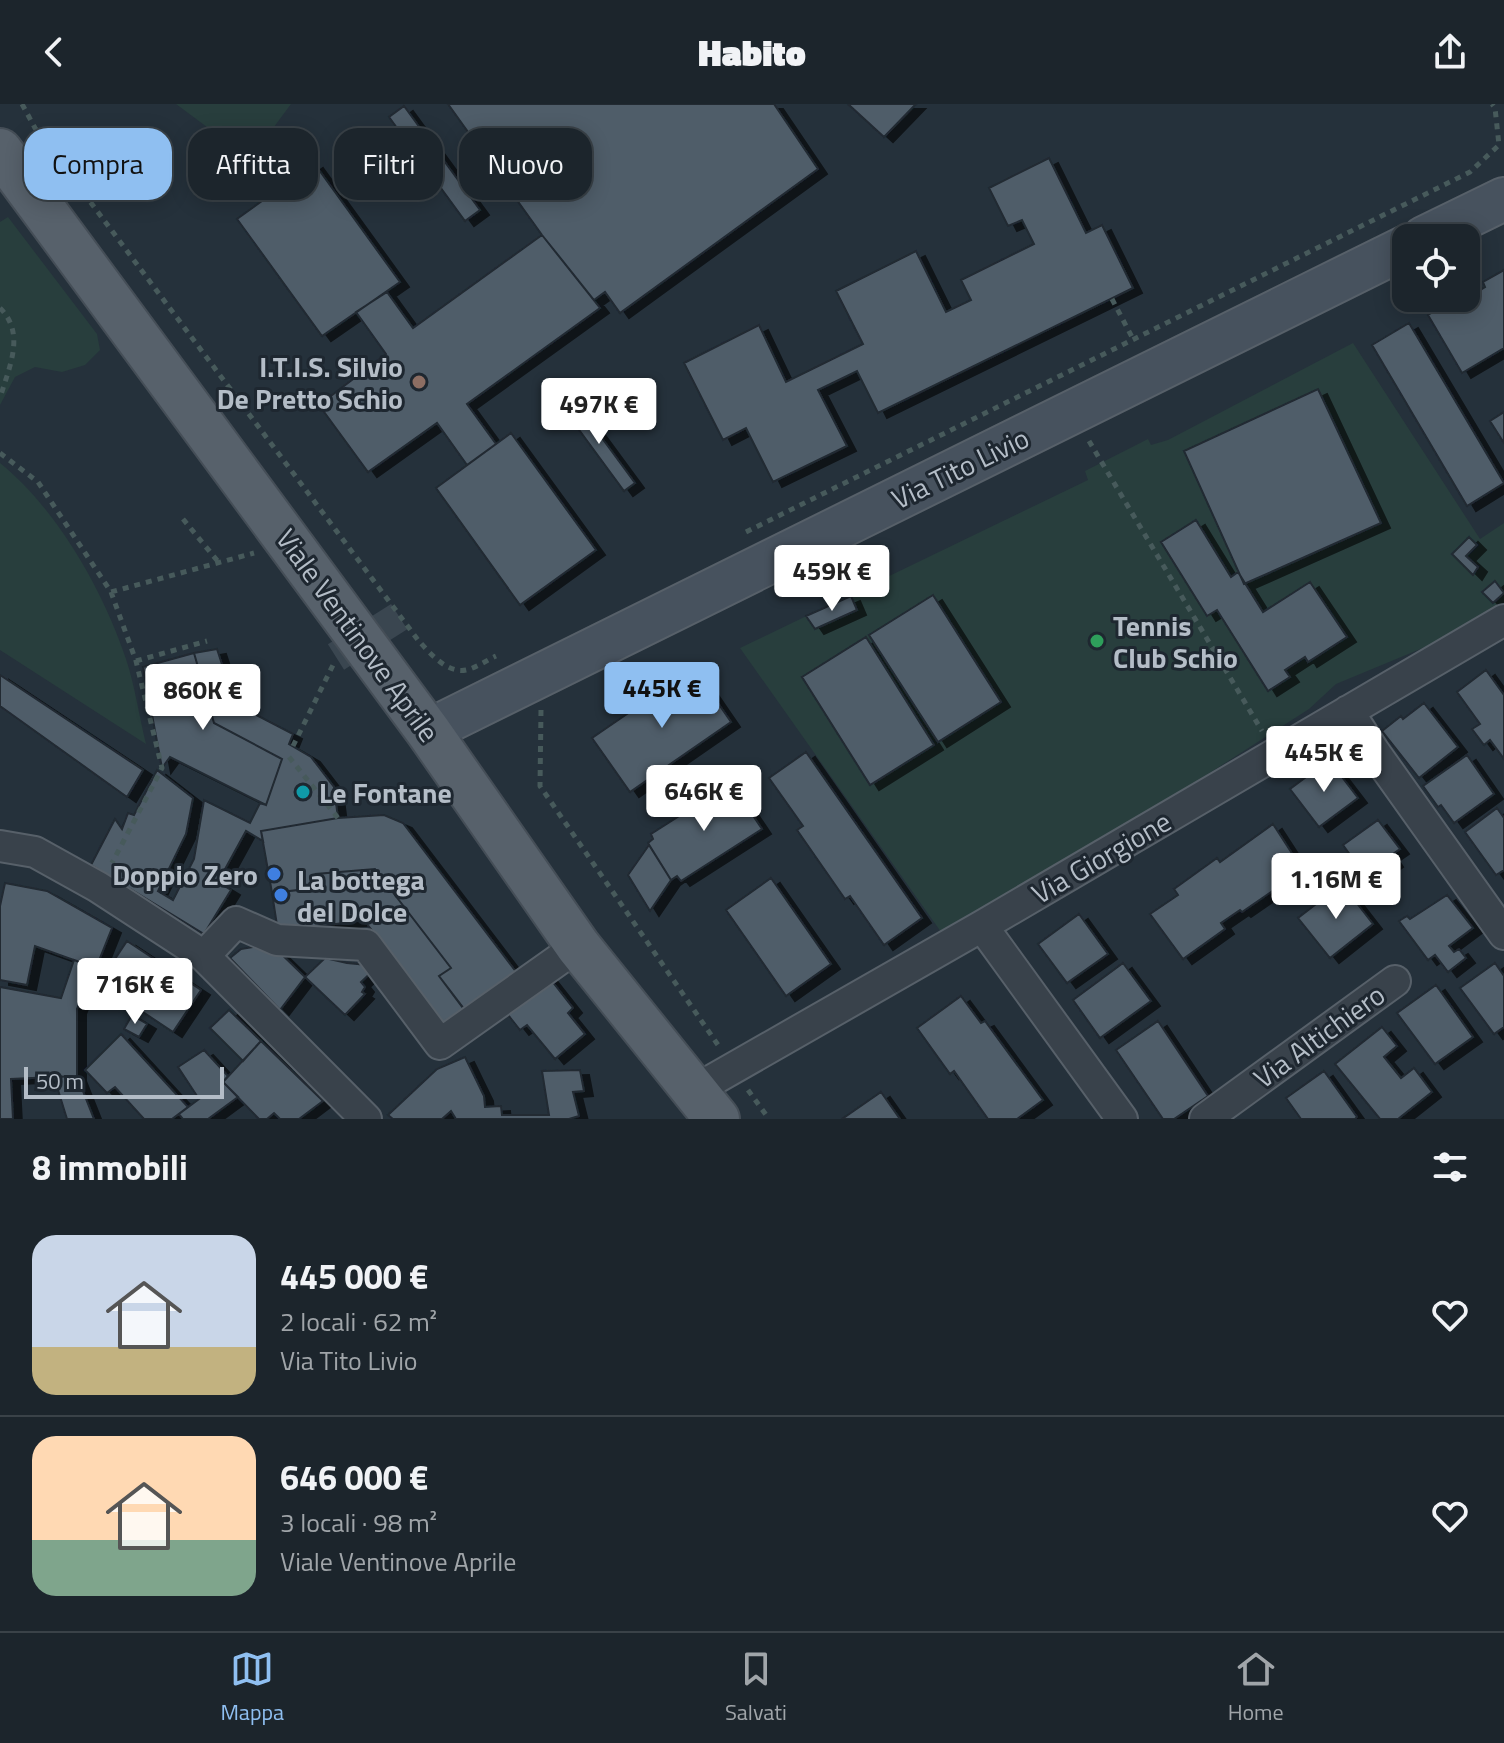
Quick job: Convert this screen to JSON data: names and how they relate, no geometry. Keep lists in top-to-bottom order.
{
  "streets": {
    "main road": ["Viale Ventinove Aprile"],
    "street": ["Via Tito Livio", "Via Giorgione", "Via Altichiero"]
  },
  "crossings": [
    ["Via Tito Livio", "Viale Ventinove Aprile"],
    ["Viale Ventinove Aprile", "Via Giorgione"]
  ],
  "places": [
    "I.T.I.S. Silvio De Pretto Schio",
    "Tennis Club Schio",
    "Le Fontane",
    "Doppio Zero",
    "La bottega del Dolce"
  ],
  "scale_bar": "50 m",
  "page": {
    "header": "Habito",
    "chip": [
      "Compra",
      "Affitta",
      "Filtri",
      "Nuovo"
    ],
    "price": [
      "497K €",
      "459K €",
      "445K €",
      "860K €",
      "445K €",
      "646K €",
      "1.16M €",
      "716K €"
    ],
    "scale": "50 m",
    "heading": "8 immobili",
    "list": [
      {
        "name": "445 000 €",
        "note": "2 locali · 62 m² · Via Tito Livio"
      },
      {
        "name": "646 000 €",
        "note": "3 locali · 98 m² · Viale Ventinove Aprile"
      }
    ],
    "tabs": ["Mappa", "Salvati", "Home"]
  }
}
